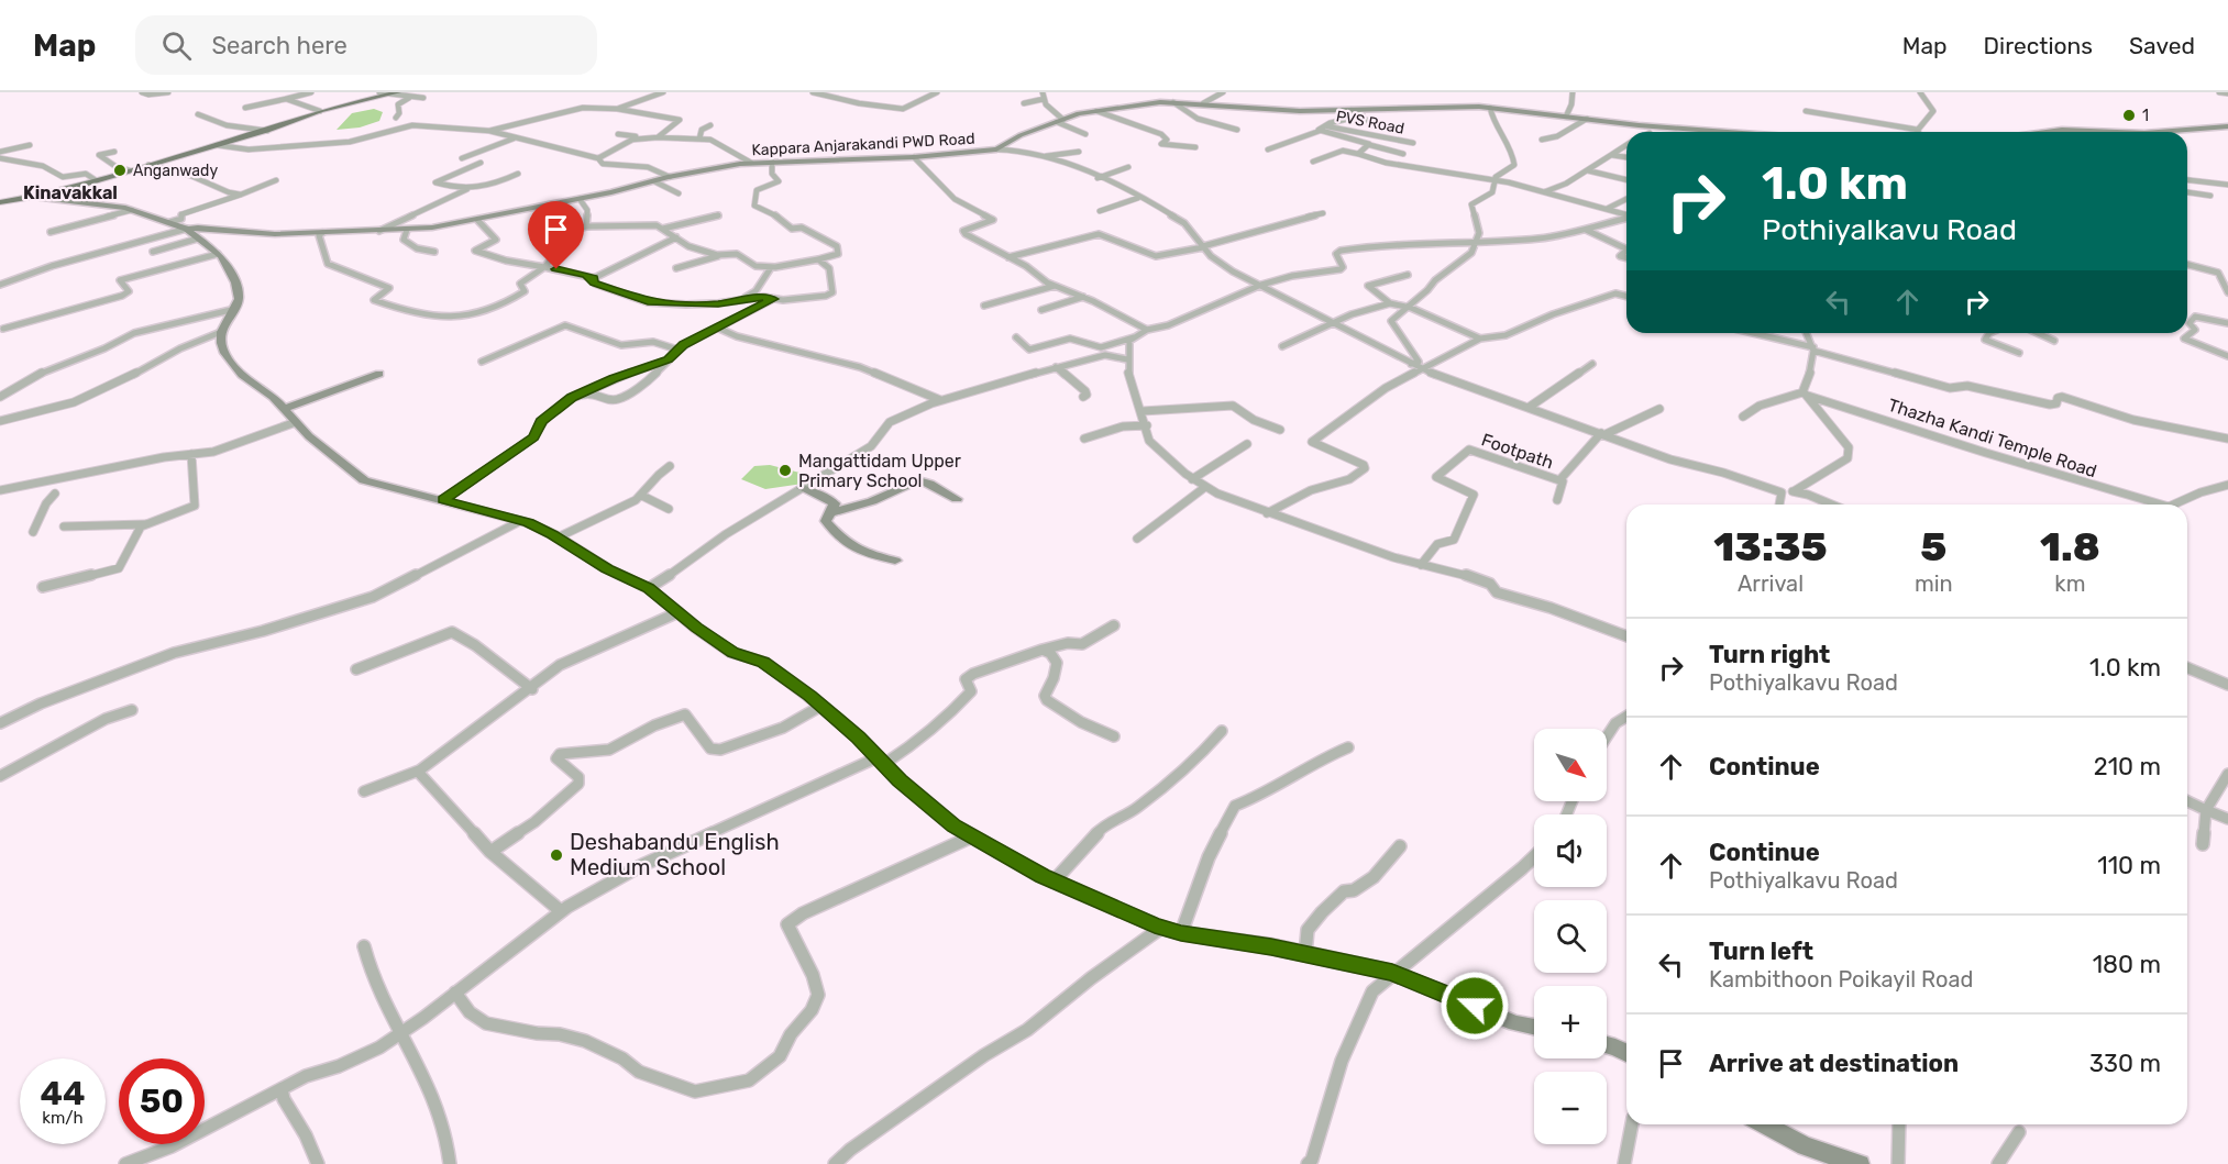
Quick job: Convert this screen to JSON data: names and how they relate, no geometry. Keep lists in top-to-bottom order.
{
  "streets": {
    "main road": ["Kappara Anjarakandi PWD Road"],
    "street": ["PVS Road", "Thazha Kandi Temple Road", "Footpath"]
  },
  "districts": ["Kinavakkal"],
  "places": [
    "1",
    "Anganwady",
    "Mangattidam Upper Primary School",
    "Deshabandu English Medium School"
  ],
  "north": "bottom right",
  "page": {
    "header": "Map",
    "search": "Search here",
    "nav": ["Map", "Directions", "Saved"],
    "turn": ["1.0 km", "Pothiyalkavu Road"],
    "eta": [
      "13:35",
      "Arrival",
      "5",
      "min",
      "1.8",
      "km"
    ],
    "list": [
      {
        "name": "Turn right",
        "note": "Pothiyalkavu Road",
        "value": "1.0 km"
      },
      {
        "name": "Continue",
        "value": "210 m"
      },
      {
        "name": "Continue",
        "note": "Pothiyalkavu Road",
        "value": "110 m"
      },
      {
        "name": "Turn left",
        "note": "Kambithoon Poikayil Road",
        "value": "180 m"
      },
      {
        "name": "Arrive at destination",
        "value": "330 m"
      }
    ],
    "map_buttons": ["+", "−"],
    "speed": "44 km/h",
    "limit": "50"
  }
}
